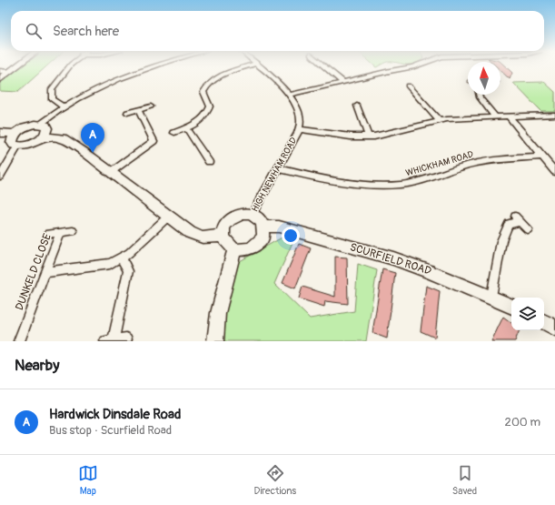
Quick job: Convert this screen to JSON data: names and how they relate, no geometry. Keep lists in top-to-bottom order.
{
  "streets": {
    "street": [
      "WHICKHAM ROAD",
      "HIGH NEWHAM ROAD",
      "SCURFIELD ROAD",
      "DUNKELD CLOSE"
    ]
  },
  "crossings": [
    ["WHICKHAM ROAD", "HIGH NEWHAM ROAD"],
    ["HIGH NEWHAM ROAD", "SCURFIELD ROAD"]
  ],
  "north": "top",
  "page": {
    "search": "Search here",
    "pins": "A",
    "heading": "Nearby",
    "list": [
      {
        "mark": "A",
        "name": "Hardwick Dinsdale Road",
        "note": "Bus stop · Scurfield Road",
        "value": "200 m"
      }
    ],
    "nav": ["Map", "Directions", "Saved"]
  }
}
